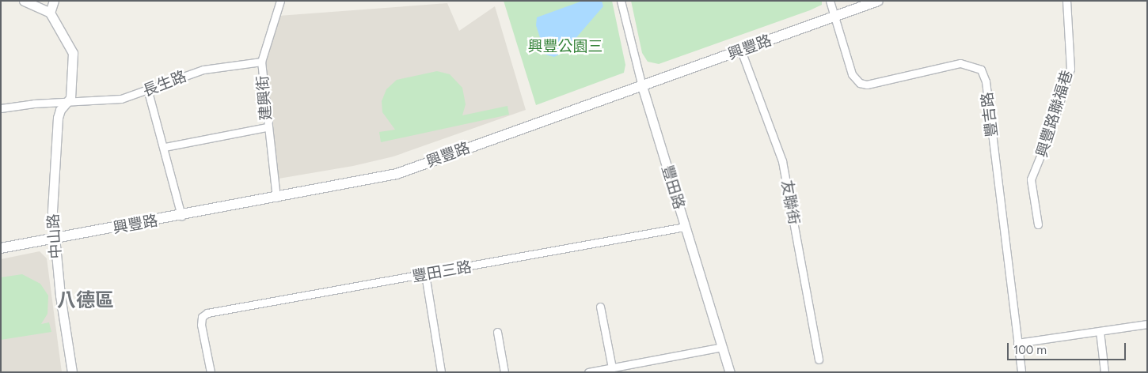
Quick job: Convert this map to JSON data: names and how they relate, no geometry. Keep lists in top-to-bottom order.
{
  "streets": {
    "main road": ["興豐路"],
    "street": [
      "長生路",
      "建興街",
      "興豐路聯福巷",
      "豐吉路",
      "豐田路",
      "友聯街",
      "中山路",
      "豐田三路"
    ]
  },
  "crossings": [
    ["興豐路", "建興街"],
    ["興豐路", "豐吉路"],
    ["興豐路", "豐田路"],
    ["興豐路", "友聯街"],
    ["興豐路", "中山路"],
    ["長生路", "建興街"],
    ["長生路", "中山路"],
    ["豐田路", "豐田三路"]
  ],
  "districts": ["八德區"],
  "parks": ["興豐公園三"],
  "scale_bar": "100 m"
}
